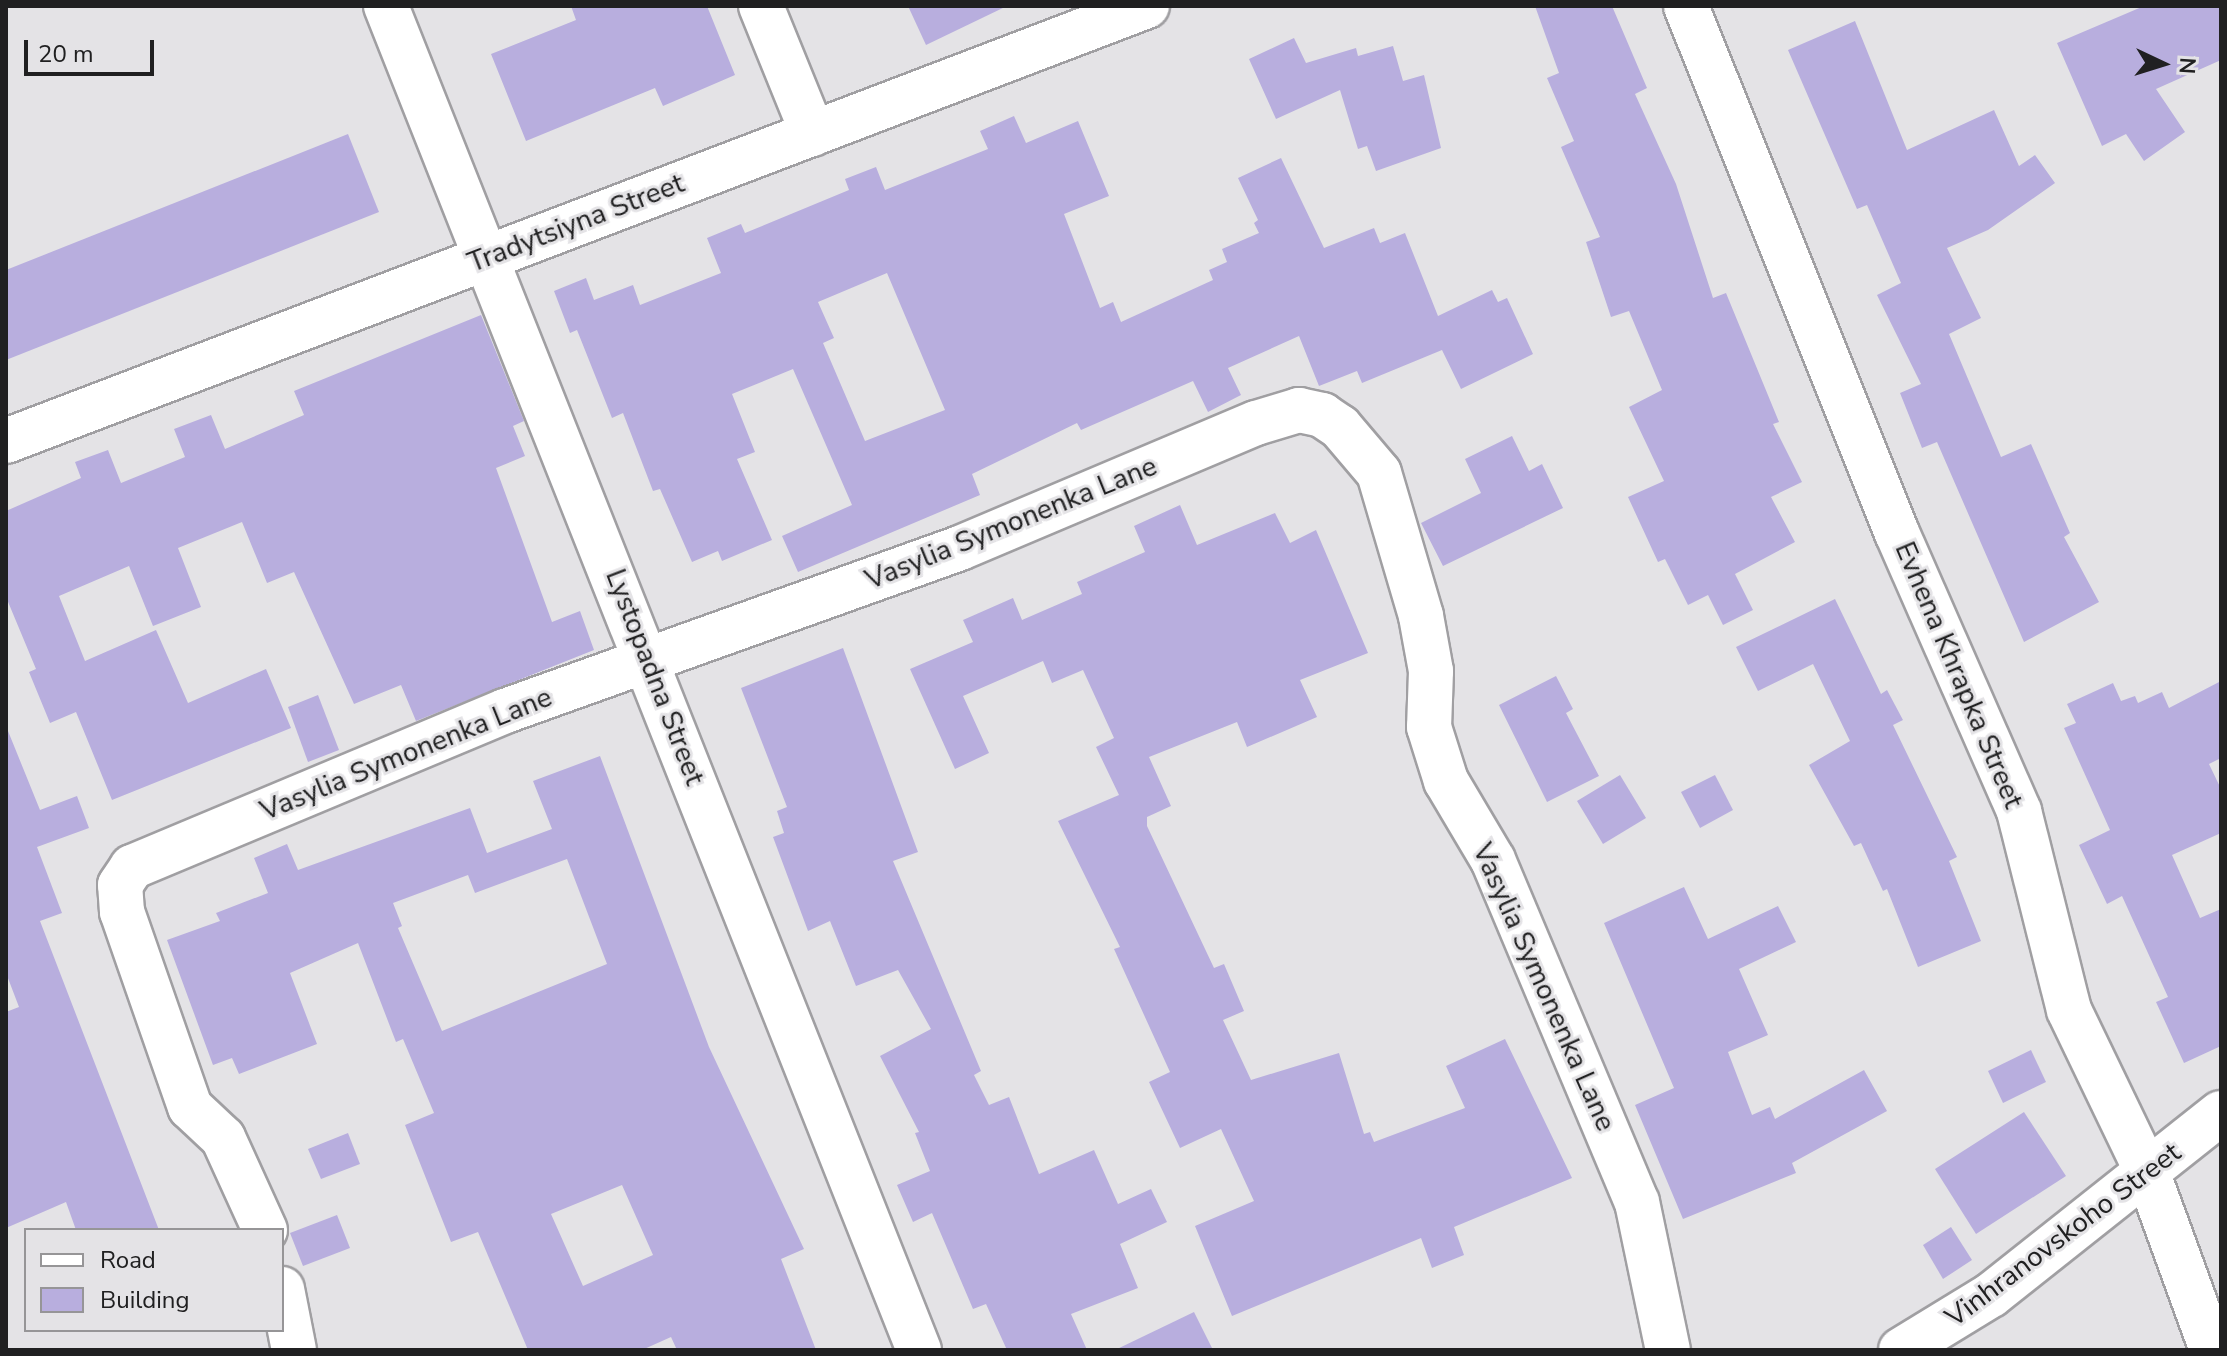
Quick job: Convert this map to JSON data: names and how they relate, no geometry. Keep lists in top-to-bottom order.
{
  "streets": {
    "street": [
      "Tradytsiyna Street",
      "Vasylia Symonenka Lane",
      "Evhena Khrapka Street",
      "Lystopadna Street",
      "Vinhranovskoho Street"
    ]
  },
  "crossings": [
    ["Tradytsiyna Street", "Lystopadna Street"],
    ["Vasylia Symonenka Lane", "Lystopadna Street"],
    ["Evhena Khrapka Street", "Vinhranovskoho Street"]
  ],
  "legend": ["Road", "Building"],
  "scale_bar": "20 m",
  "north": "right"
}
